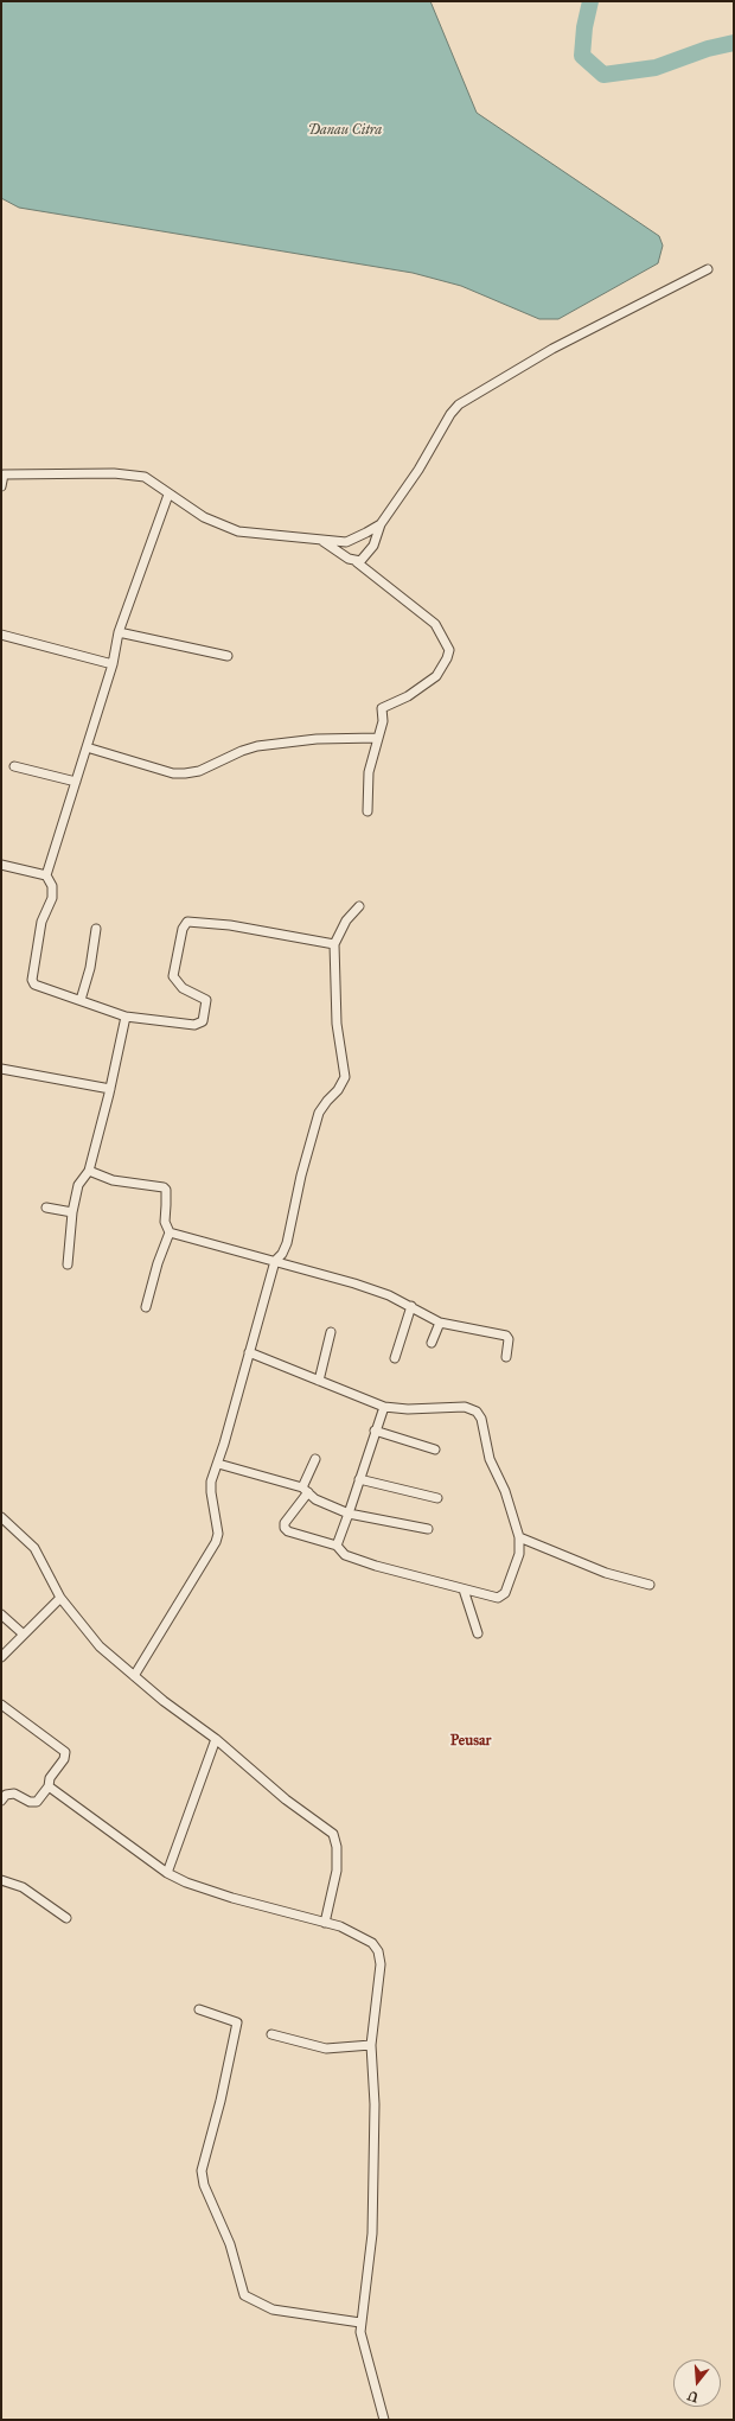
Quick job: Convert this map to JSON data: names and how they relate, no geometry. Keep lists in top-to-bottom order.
{
  "districts": ["Peusar"],
  "water": ["Danau Citra"],
  "north": "bottom"
}
